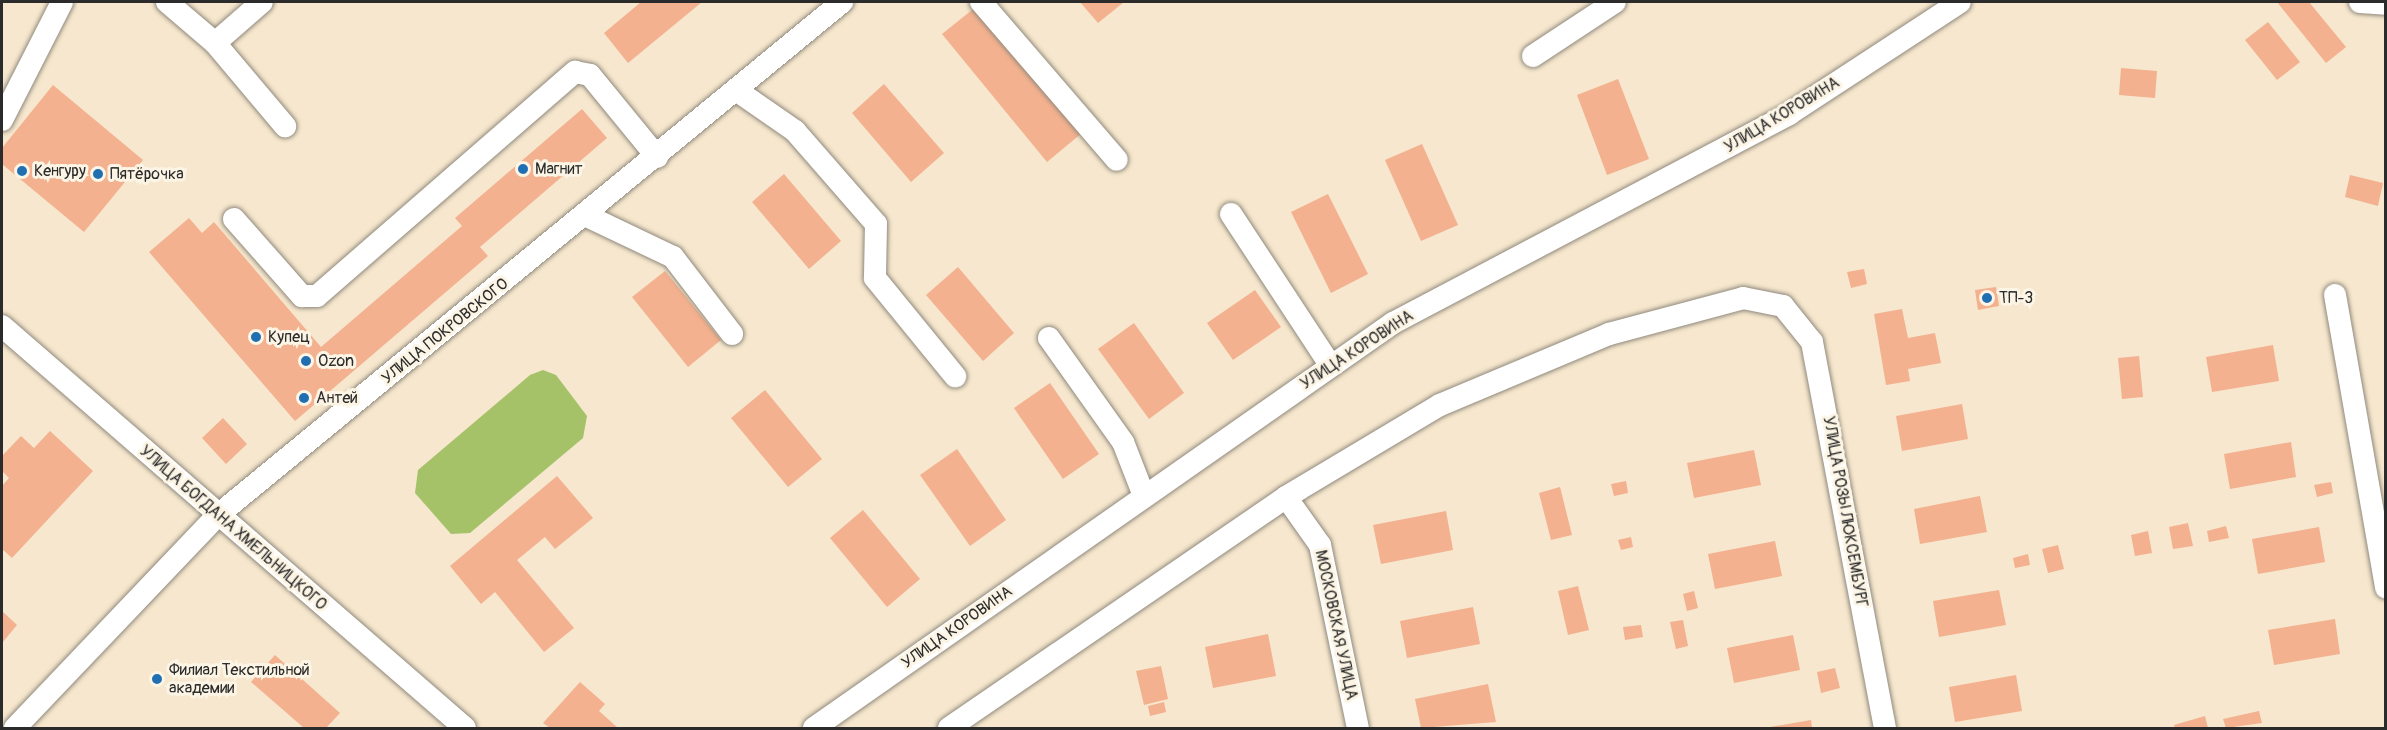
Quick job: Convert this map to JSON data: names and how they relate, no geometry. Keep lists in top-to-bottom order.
{
  "streets": {
    "street": [
      "УЛИЦА КОРОВИНА",
      "УЛИЦА ПОКРОВСКОГО",
      "УЛИЦА РОЗЫ ЛЮКСЕМБУРГ",
      "УЛИЦА БОГДАНА ХМЕЛЬНИЦКОГО",
      "МОСКОВСКАЯ УЛИЦА"
    ]
  },
  "crossings": [
    ["УЛИЦА ПОКРОВСКОГО", "УЛИЦА БОГДАНА ХМЕЛЬНИЦКОГО"],
    ["УЛИЦА РОЗЫ ЛЮКСЕМБУРГ", "МОСКОВСКАЯ УЛИЦА"]
  ],
  "places": [
    "Магнит",
    "Кенгуру",
    "Пятёрочка",
    "ТП-3",
    "Купец",
    "Ozon",
    "Антей",
    "Филиал Текстильной академии"
  ]
}
